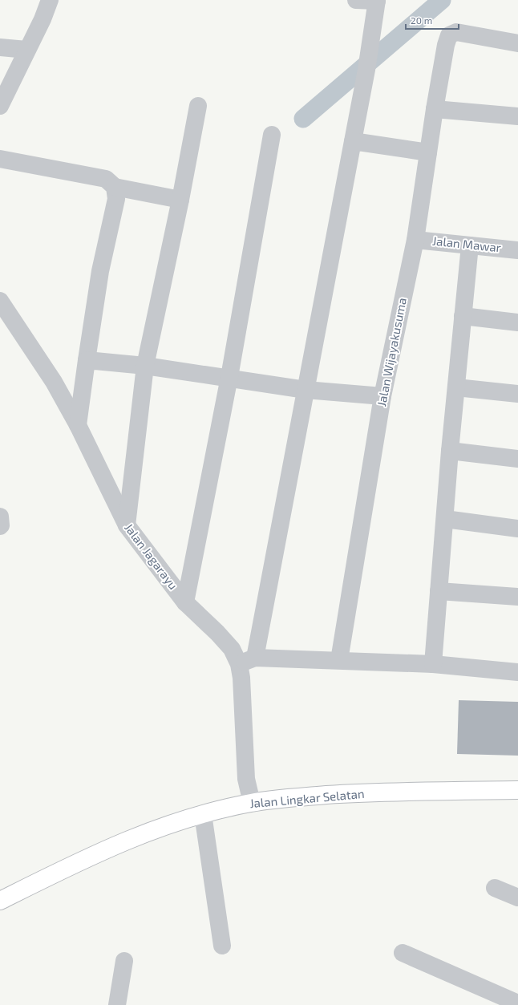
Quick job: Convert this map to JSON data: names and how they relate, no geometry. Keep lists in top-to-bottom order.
{
  "streets": {
    "highway": ["Jalan Lingkar Selatan"],
    "street": ["Jalan Mawar", "Jalan Wijayakusuma", "Jalan Jagarayu"]
  },
  "crossings": [
    ["Jalan Mawar", "Jalan Wijayakusuma"],
    ["Jalan Jagarayu", "Jalan Lingkar Selatan"]
  ],
  "scale_bar": "20 m"
}
